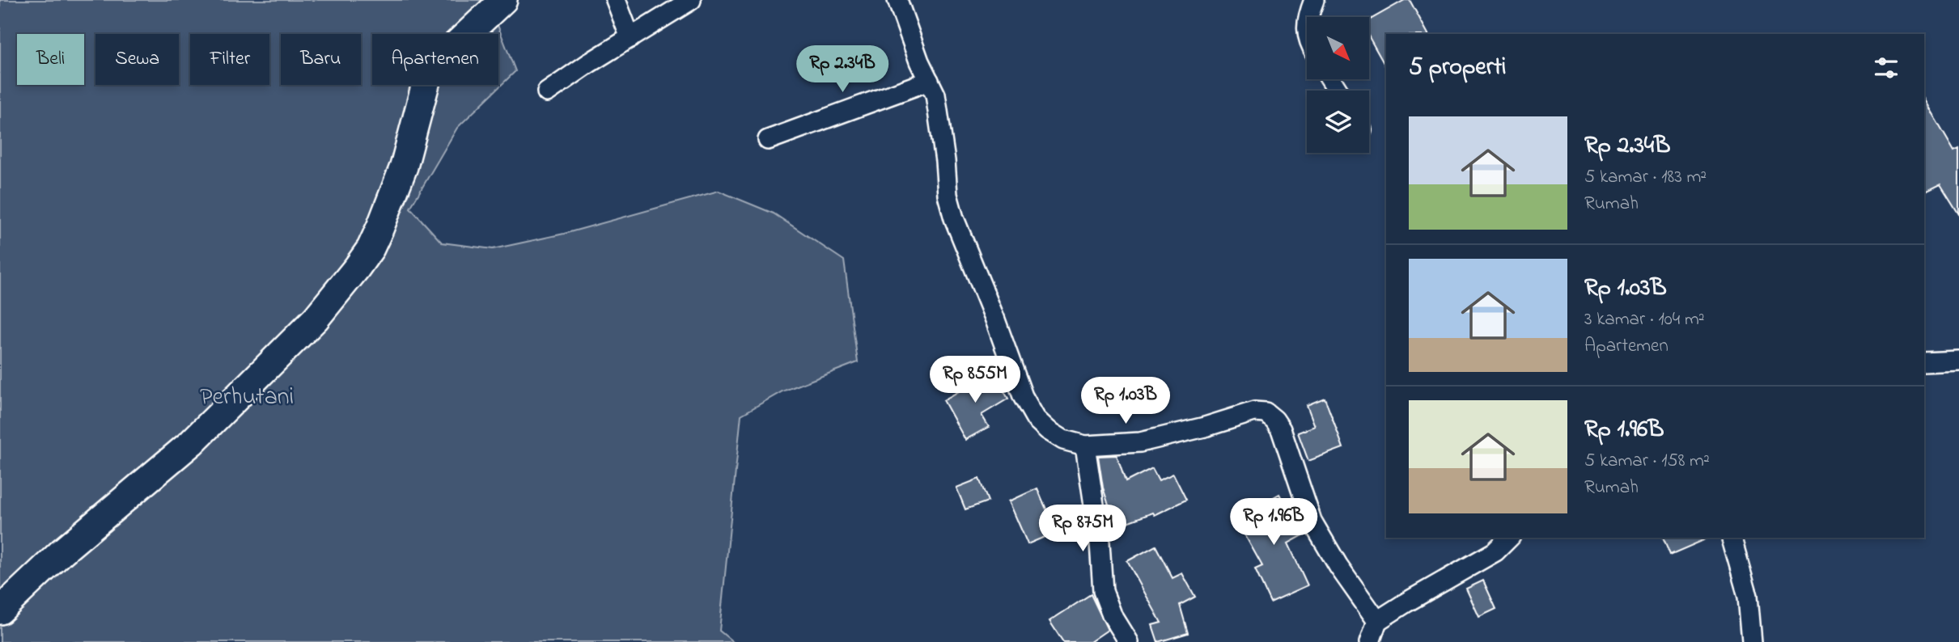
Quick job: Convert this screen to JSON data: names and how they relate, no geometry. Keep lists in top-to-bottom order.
{
  "parks": ["Perhutani"],
  "north": "bottom right",
  "page": {
    "chip": [
      "Beli",
      "Sewa",
      "Filter",
      "Baru",
      "Apartemen"
    ],
    "heading": "5 properti",
    "price": [
      "Rp 2.34B",
      "Rp 855M",
      "Rp 1.03B",
      "Rp 1.96B",
      "Rp 875M"
    ],
    "list": [
      {
        "name": "Rp 2.34B",
        "note": "5 kamar · 183 m² · Rumah"
      },
      {
        "name": "Rp 1.03B",
        "note": "3 kamar · 104 m² · Apartemen"
      },
      {
        "name": "Rp 1.96B",
        "note": "5 kamar · 158 m² · Rumah"
      }
    ]
  }
}
